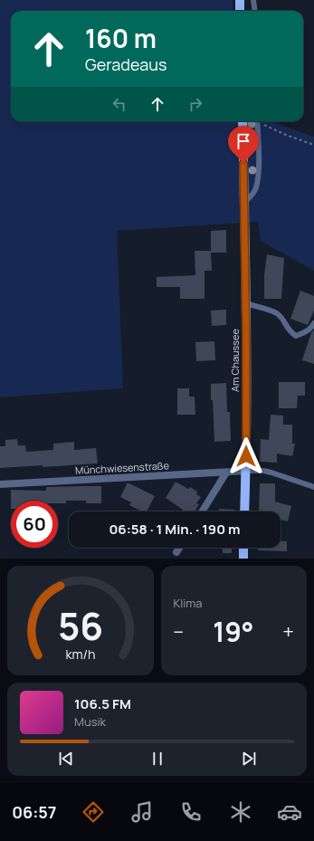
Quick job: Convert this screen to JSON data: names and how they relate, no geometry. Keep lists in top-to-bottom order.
{
  "streets": {
    "main road": ["Am Chaussee"],
    "street": ["Münchwiesenstraße"]
  },
  "crossings": [
    ["Am Chaussee", "Münchwiesenstraße"]
  ],
  "page": {
    "turn": ["160 m", "Geradeaus"],
    "limit": "60",
    "trip": "06:58 · 1 Min. · 190 m",
    "tile": "Klima",
    "heat": ["−", "19°", "+"],
    "song": ["106.5 FM", "Musik"],
    "tabs": "06:57",
    "gauge": ["56", "km/h"]
  }
}
